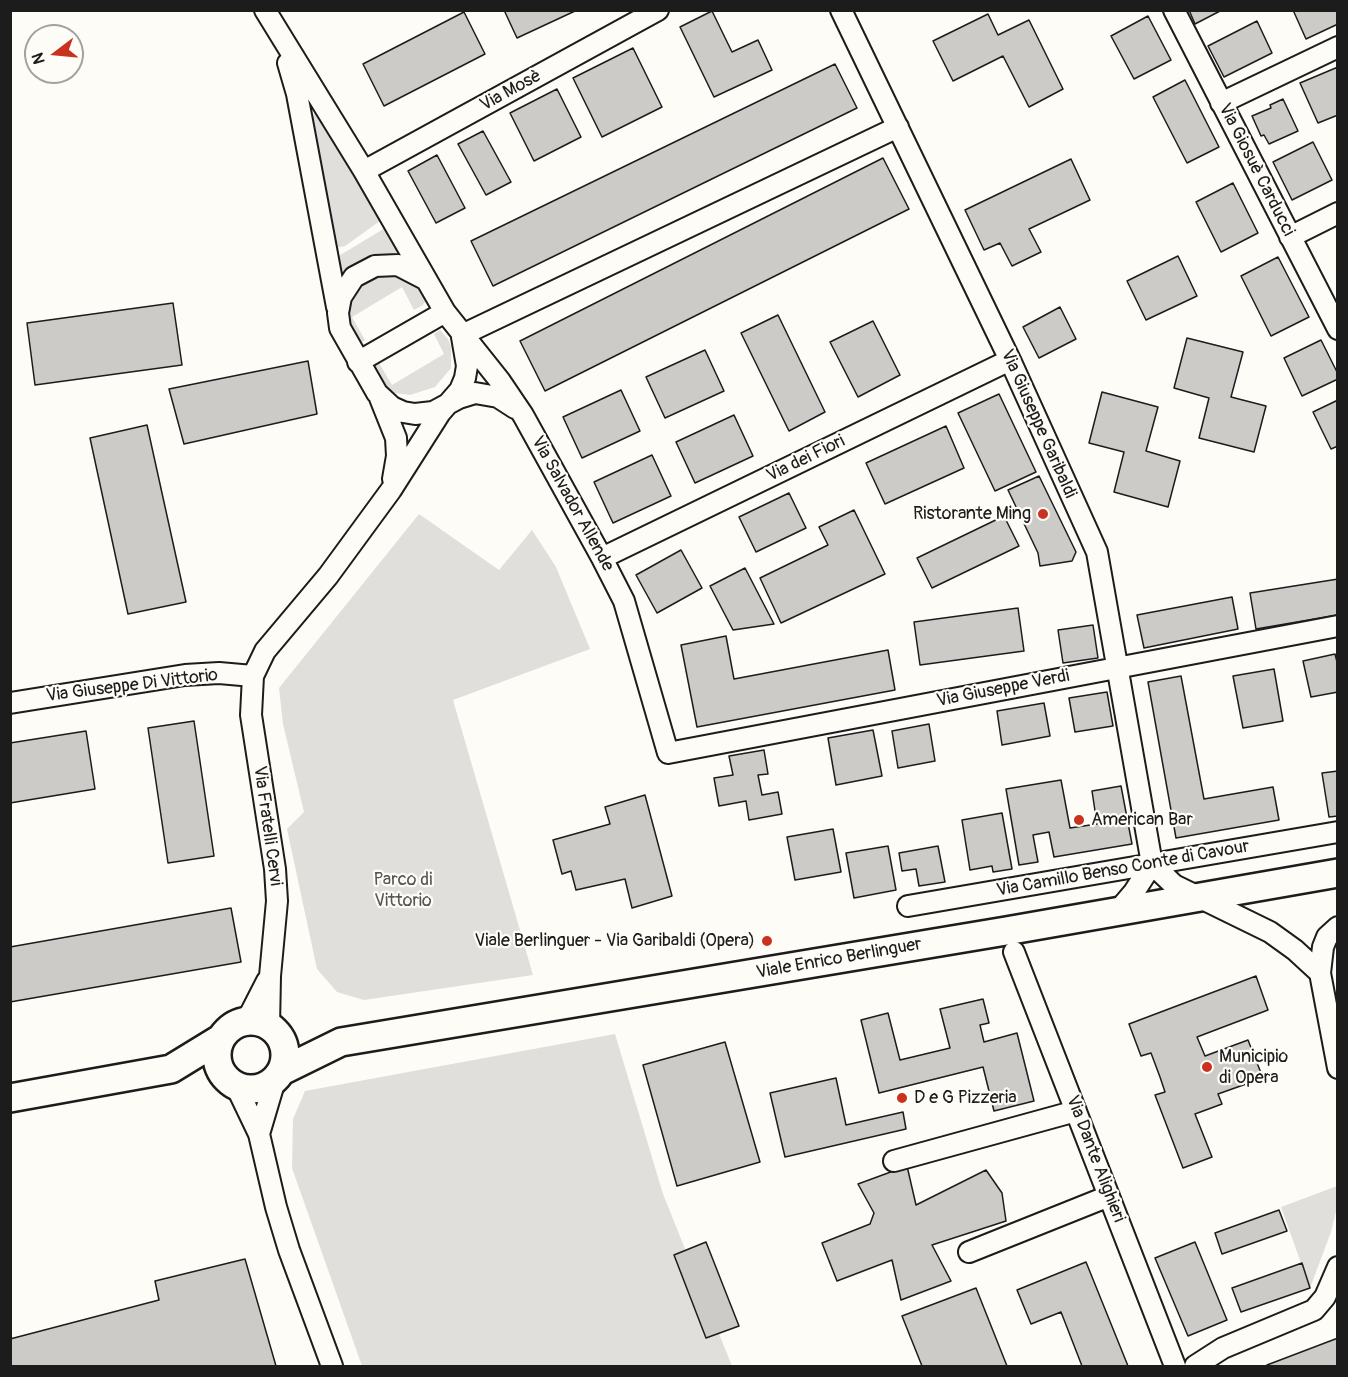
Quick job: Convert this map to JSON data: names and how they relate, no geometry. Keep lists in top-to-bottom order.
{
  "streets": {
    "street": [
      "Via Mosè",
      "Via Giosuè Carducci",
      "Via Giuseppe Garibaldi",
      "Via dei Fiori",
      "Via Salvador Allende",
      "Via Giuseppe Di Vittorio",
      "Via Giuseppe Verdi",
      "Via Fratelli Cervi",
      "Via Camillo Benso Conte di Cavour",
      "Viale Enrico Berlinguer",
      "Via Dante Alighieri"
    ]
  },
  "crossings": [
    ["Via Mosè", "Via Salvador Allende"],
    ["Via Giuseppe Garibaldi", "Via dei Fiori"],
    ["Via Giuseppe Garibaldi", "Via Giuseppe Verdi"],
    ["Via Giuseppe Garibaldi", "Via Camillo Benso Conte di Cavour"],
    ["Via dei Fiori", "Via Salvador Allende"],
    ["Via Salvador Allende", "Via Giuseppe Verdi"],
    ["Via Salvador Allende", "Via Fratelli Cervi"],
    ["Via Giuseppe Di Vittorio", "Via Fratelli Cervi"],
    ["Via Fratelli Cervi", "Viale Enrico Berlinguer"]
  ],
  "parks": ["Parco di Vittorio"],
  "places": [
    "Ristorante Ming",
    "American Bar",
    "Viale Berlinguer - Via Garibaldi (Opera)",
    "Municipio di Opera",
    "D e G Pizzeria"
  ],
  "north": "left"
}
